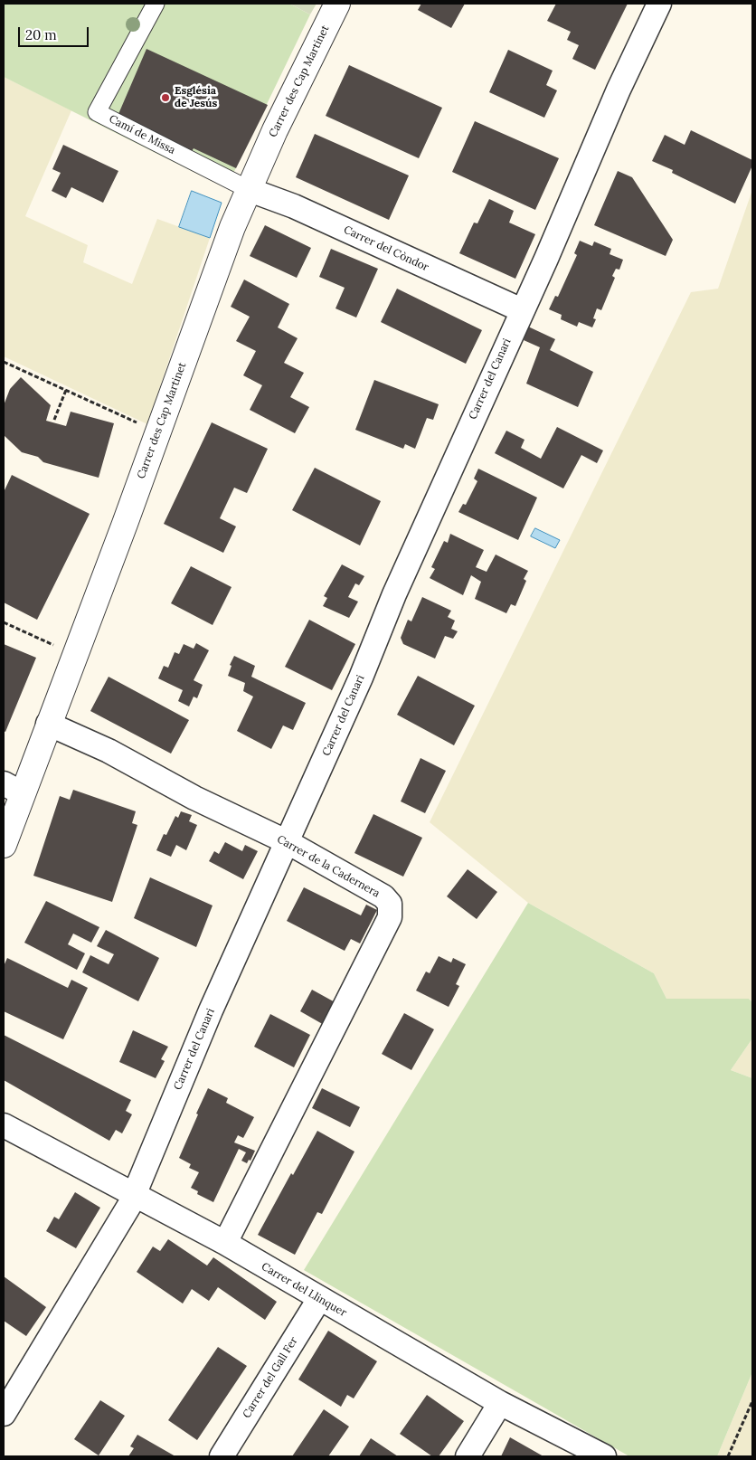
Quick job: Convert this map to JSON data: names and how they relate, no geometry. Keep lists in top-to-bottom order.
{
  "streets": {
    "street": [
      "Carrer des Cap Martinet",
      "Camí de Missa",
      "Carrer del Còndor",
      "Carrer del Canari",
      "Carrer de la Cadernera",
      "Carrer del Llinquer",
      "Carrer del Gall Fer"
    ]
  },
  "crossings": [
    ["Carrer des Cap Martinet", "Camí de Missa"],
    ["Carrer des Cap Martinet", "Carrer del Còndor"],
    ["Carrer des Cap Martinet", "Carrer de la Cadernera"],
    ["Camí de Missa", "Carrer del Còndor"],
    ["Carrer del Còndor", "Carrer del Canari"],
    ["Carrer del Canari", "Carrer de la Cadernera"],
    ["Carrer del Canari", "Carrer del Llinquer"],
    ["Carrer de la Cadernera", "Carrer del Llinquer"],
    ["Carrer del Llinquer", "Carrer del Gall Fer"]
  ],
  "places": ["Església de Jesús"],
  "scale_bar": "20 m"
}
